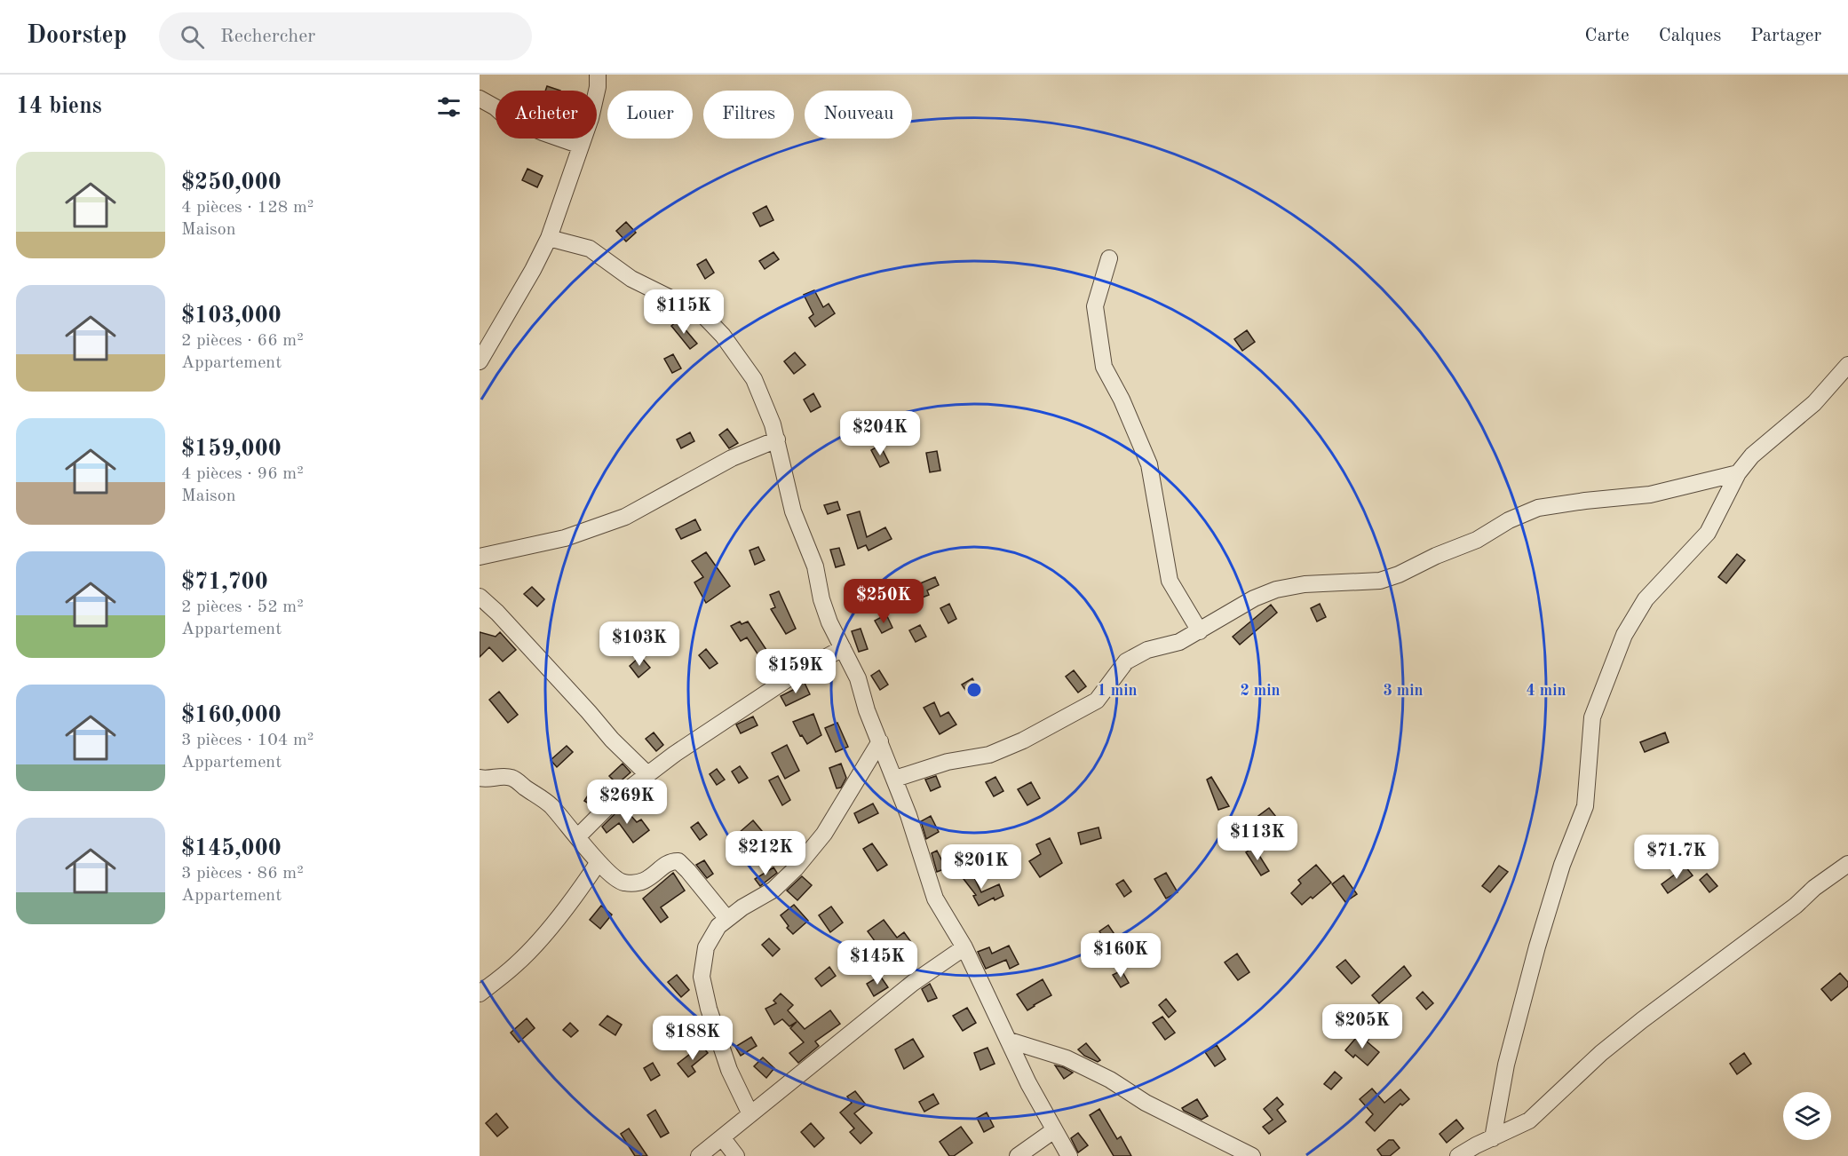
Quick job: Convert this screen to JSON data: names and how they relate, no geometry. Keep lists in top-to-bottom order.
{
  "page": {
    "header": "Doorstep",
    "search": "Rechercher",
    "nav": ["Carte", "Calques", "Partager"],
    "heading": "14 biens",
    "chip": [
      "Acheter",
      "Louer",
      "Filtres",
      "Nouveau"
    ],
    "list": [
      {
        "name": "$250,000",
        "note": "4 pièces · 128 m² · Maison"
      },
      {
        "name": "$103,000",
        "note": "2 pièces · 66 m² · Appartement"
      },
      {
        "name": "$159,000",
        "note": "4 pièces · 96 m² · Maison"
      },
      {
        "name": "$71,700",
        "note": "2 pièces · 52 m² · Appartement"
      },
      {
        "name": "$160,000",
        "note": "3 pièces · 104 m² · Appartement"
      },
      {
        "name": "$145,000",
        "note": "3 pièces · 86 m² · Appartement"
      }
    ],
    "price": [
      "$115K",
      "$204K",
      "$250K",
      "$103K",
      "$159K",
      "$269K",
      "$113K",
      "$212K",
      "$71.7K",
      "$201K",
      "$160K",
      "$145K",
      "$205K",
      "$188K"
    ]
  },
  "rings": [
    "1 min",
    "2 min",
    "3 min",
    "4 min"
  ]
}
